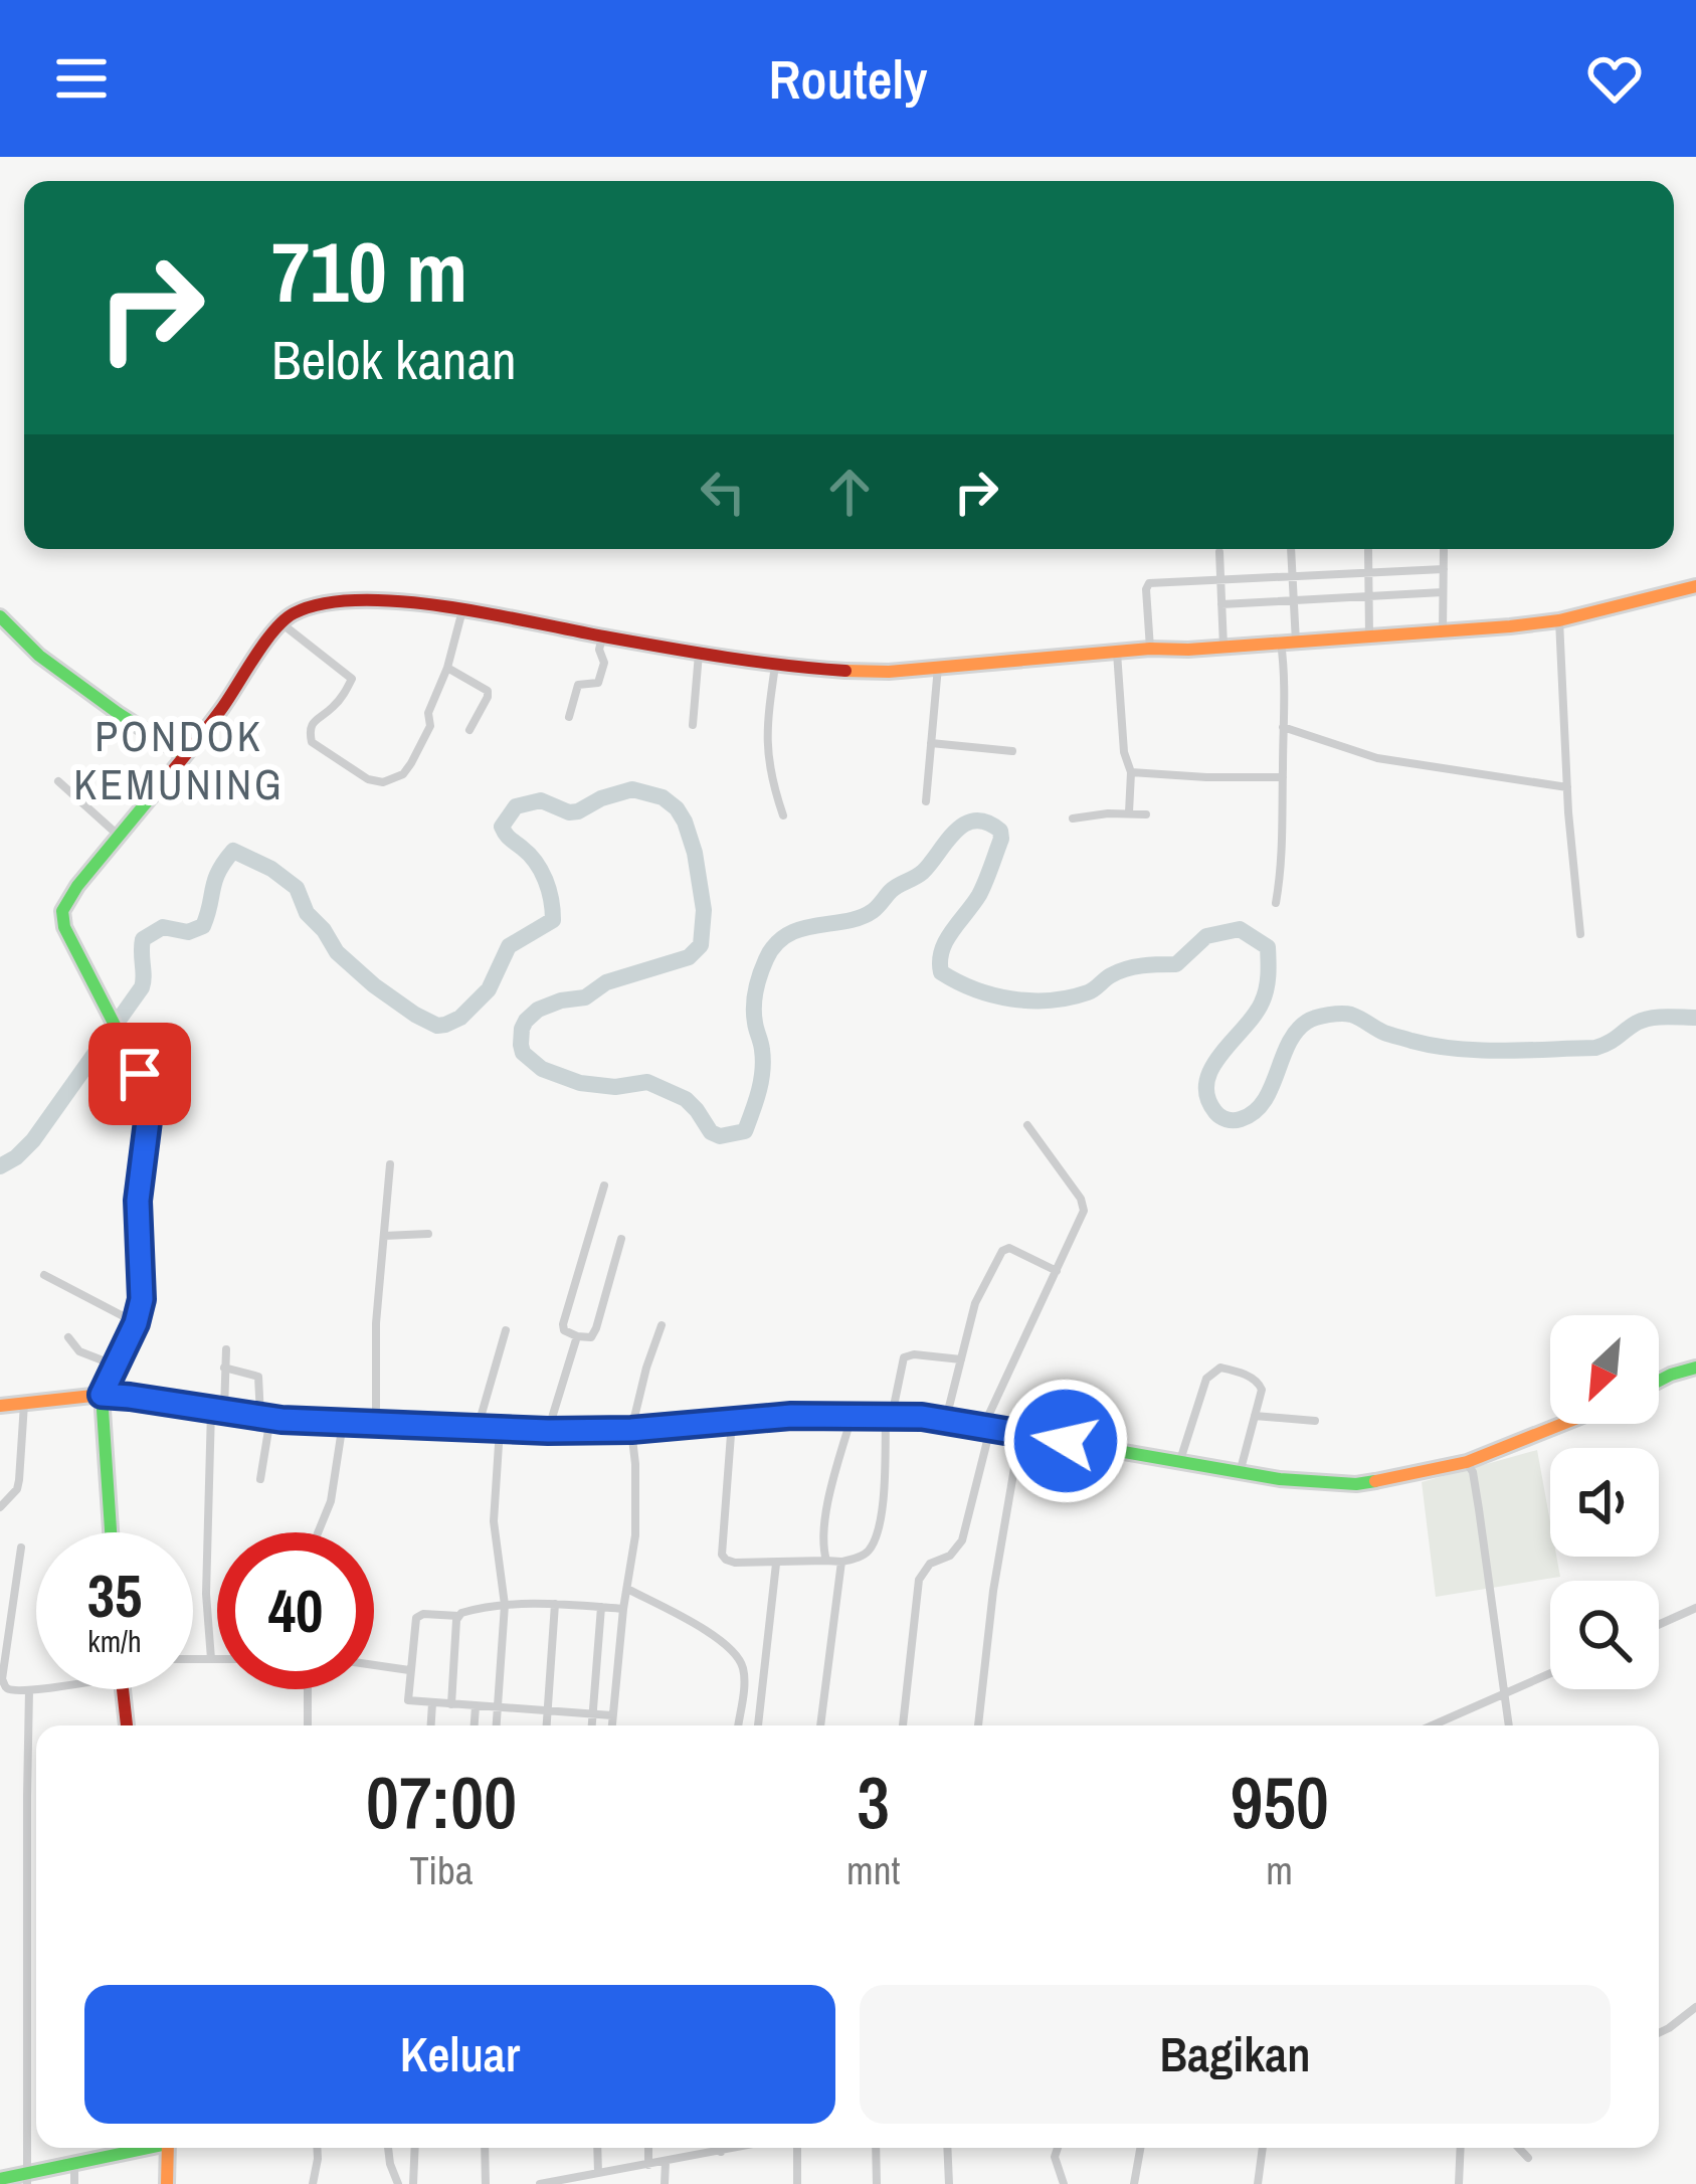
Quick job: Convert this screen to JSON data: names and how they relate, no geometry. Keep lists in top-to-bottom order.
{
  "districts": ["PONDOK KEMUNING"],
  "north": "bottom left",
  "page": {
    "header": "Routely",
    "turn": ["710 m", "Belok kanan"],
    "speed": "35 km/h",
    "limit": "40",
    "eta": [
      "07:00",
      "Tiba",
      "3",
      "mnt",
      "950",
      "m"
    ],
    "buttons": ["Keluar", "Bagikan"]
  }
}
